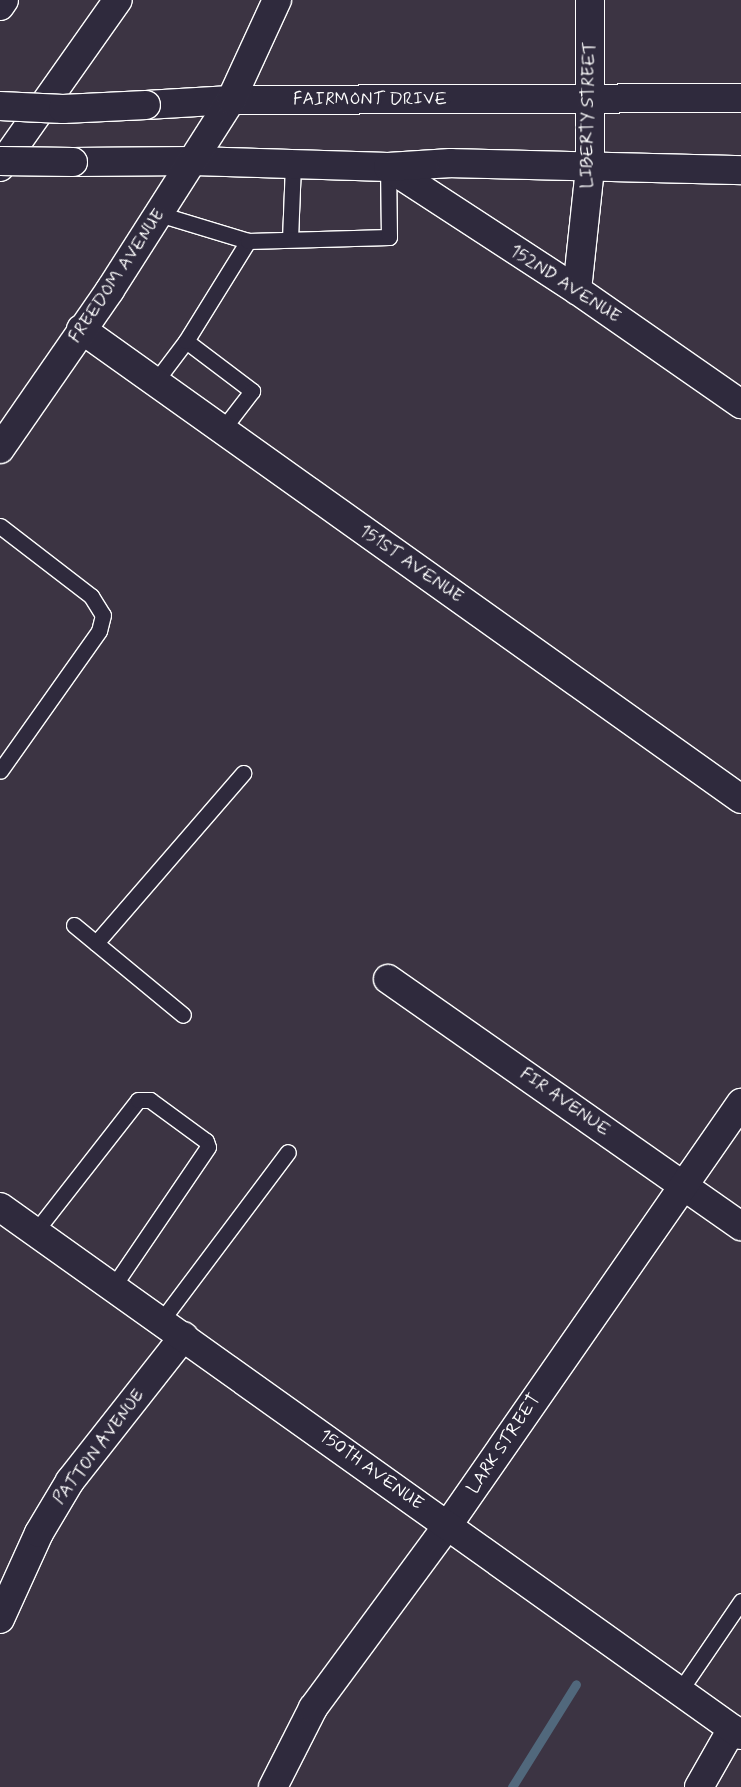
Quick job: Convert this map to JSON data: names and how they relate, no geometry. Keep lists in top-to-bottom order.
{
  "streets": {
    "main road": [
      "FAIRMONT DRIVE",
      "LIBERTY STREET",
      "FREEDOM AVENUE",
      "152ND AVENUE",
      "151ST AVENUE",
      "FIR AVENUE",
      "LARK STREET",
      "PATTON AVENUE",
      "150TH AVENUE"
    ]
  },
  "crossings": [
    ["FAIRMONT DRIVE", "LIBERTY STREET"],
    ["FAIRMONT DRIVE", "FREEDOM AVENUE"],
    ["LIBERTY STREET", "152ND AVENUE"],
    ["FREEDOM AVENUE", "151ST AVENUE"],
    ["FIR AVENUE", "LARK STREET"],
    ["LARK STREET", "150TH AVENUE"],
    ["PATTON AVENUE", "150TH AVENUE"]
  ]
}
